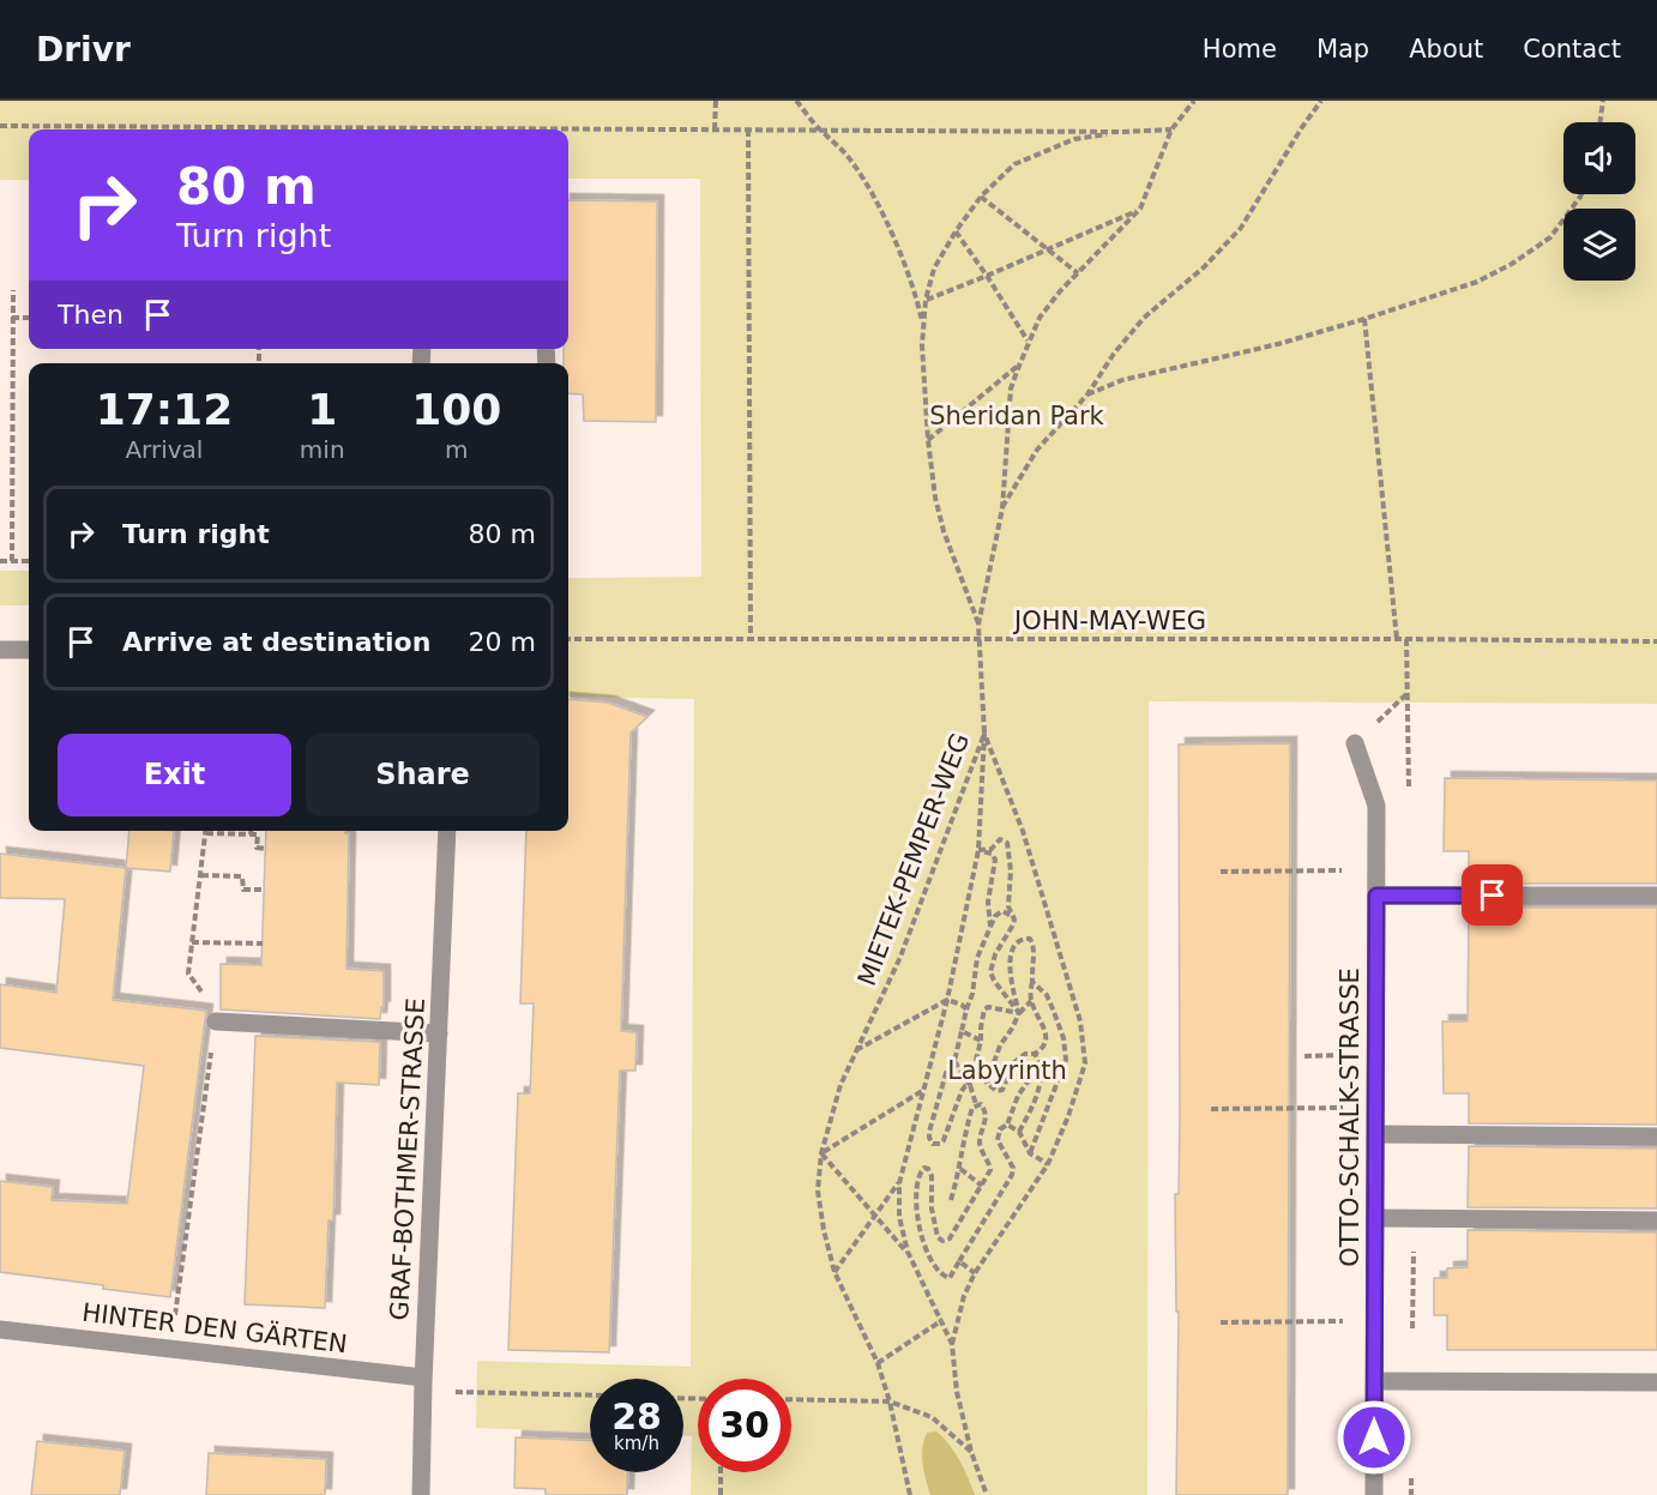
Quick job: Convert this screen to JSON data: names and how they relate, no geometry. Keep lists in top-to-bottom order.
{
  "streets": {
    "street": ["OTTO-SCHALK-STRASSE", "GRAF-BOTHMER-STRASSE", "HINTER DEN GÄRTEN"],
    "path": ["JOHN-MAY-WEG", "MIETEK-PEMPER-WEG"]
  },
  "crossings": [
    ["JOHN-MAY-WEG", "MIETEK-PEMPER-WEG"],
    ["GRAF-BOTHMER-STRASSE", "HINTER DEN GÄRTEN"]
  ],
  "parks": ["Sheridan Park", "Labyrinth"],
  "page": {
    "header": "Drivr",
    "nav": [
      "Home",
      "Map",
      "About",
      "Contact"
    ],
    "turn": ["80 m", "Turn right"],
    "then": "Then",
    "eta": [
      "17:12",
      "Arrival",
      "1",
      "min",
      "100",
      "m"
    ],
    "list": [
      {
        "name": "Turn right",
        "value": "80 m"
      },
      {
        "name": "Arrive at destination",
        "value": "20 m"
      }
    ],
    "buttons": ["Exit", "Share"],
    "speed": "28 km/h",
    "limit": "30"
  }
}
